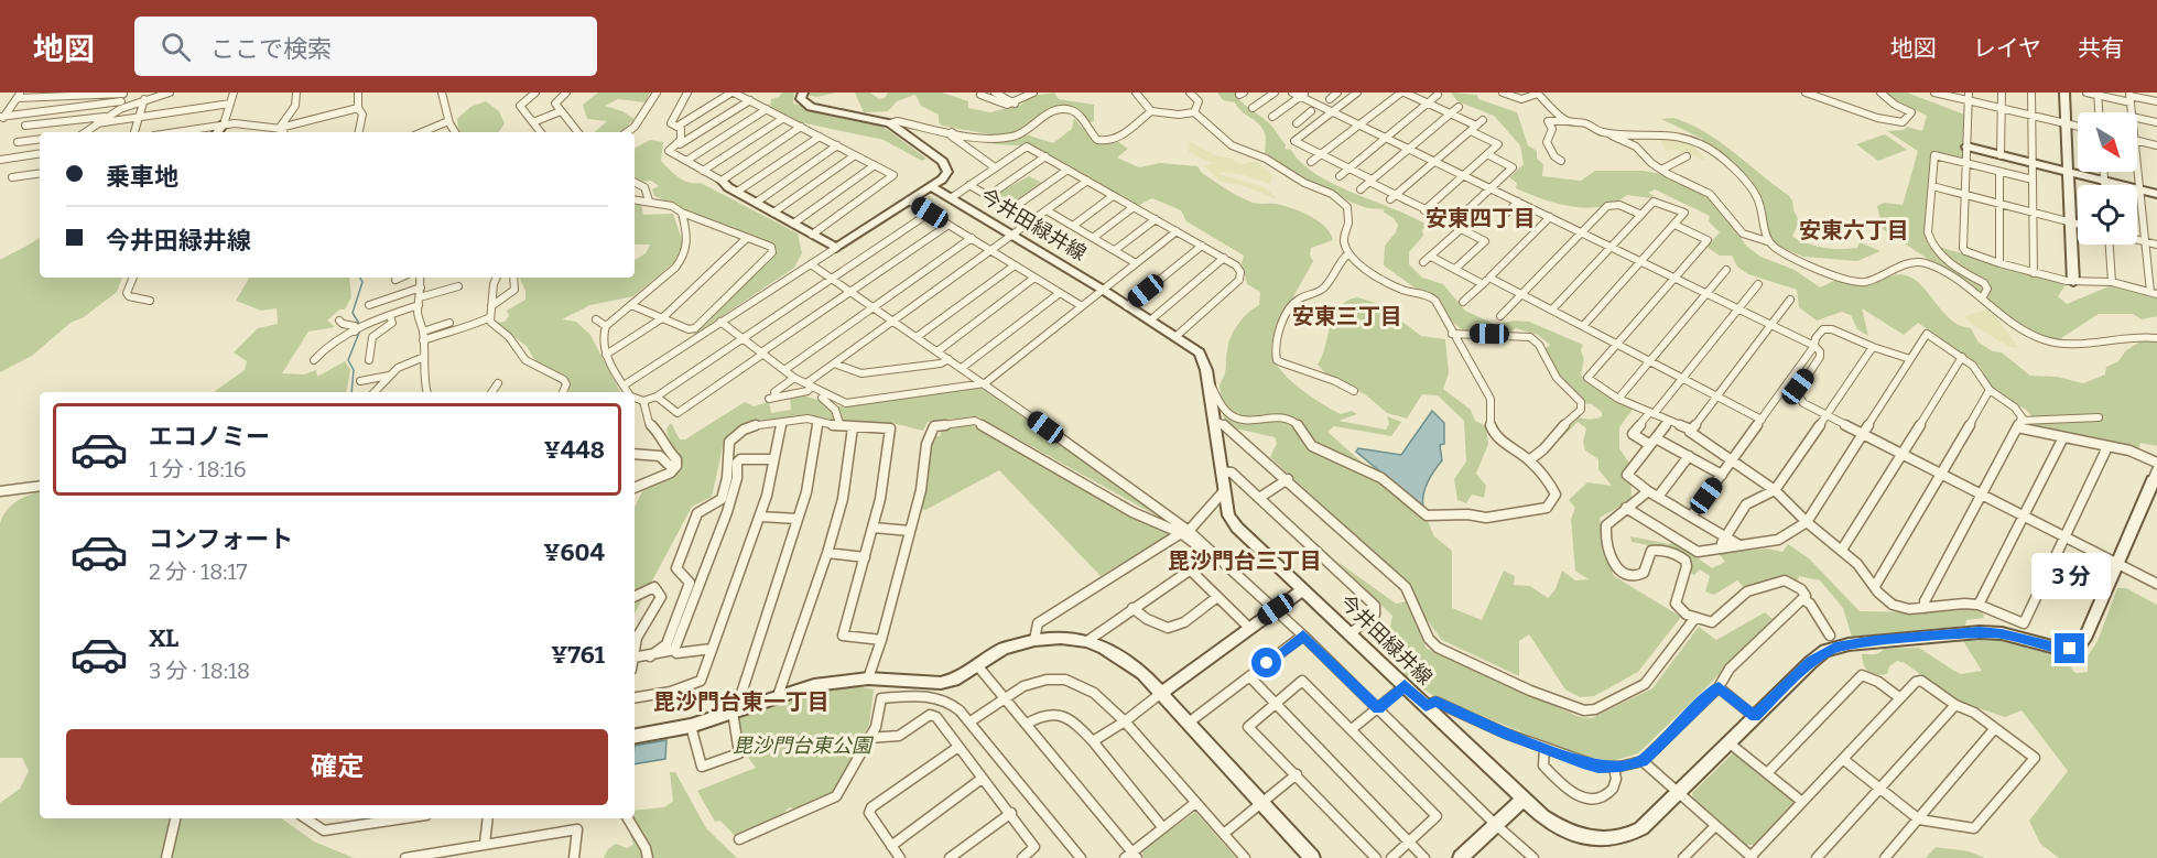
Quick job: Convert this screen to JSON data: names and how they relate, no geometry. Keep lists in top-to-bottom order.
{
  "streets": {
    "main road": ["今井田緑井線"]
  },
  "districts": [
    "安東四丁目",
    "安東六丁目",
    "安東三丁目",
    "毘沙門台三丁目",
    "毘沙門台東一丁目"
  ],
  "parks": ["毘沙門台東公園"],
  "north": "bottom right",
  "page": {
    "header": "地図",
    "search": "ここで検索",
    "nav": ["地図", "レイヤ", "共有"],
    "banner": ["乗車地", "今井田緑井線"],
    "list": [
      {
        "name": "エコノミー",
        "note": "1 分 · 18:16",
        "value": "¥448"
      },
      {
        "name": "コンフォート",
        "note": "2 分 · 18:17",
        "value": "¥604"
      },
      {
        "name": "XL",
        "note": "3 分 · 18:18",
        "value": "¥761"
      }
    ],
    "bubble": "3 分",
    "buttons": "確定"
  }
}
